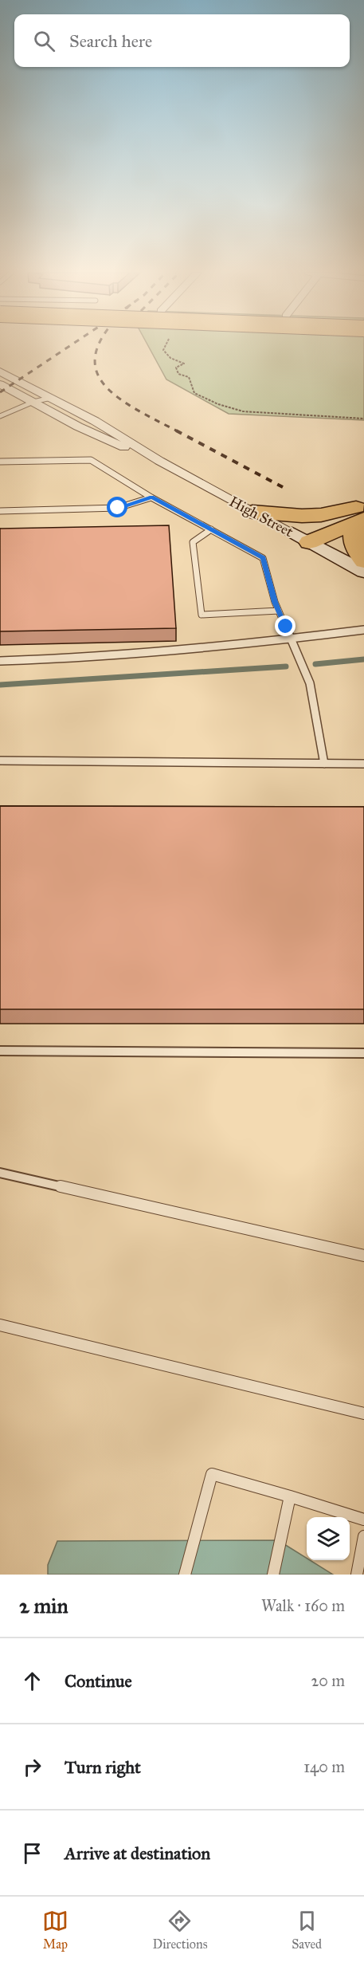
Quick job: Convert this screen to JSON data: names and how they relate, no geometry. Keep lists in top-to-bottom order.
{
  "streets": {
    "street": ["High Street"]
  },
  "page": {
    "search": "Search here",
    "heading": ["2 min", "Walk · 160 m"],
    "list": [
      ["Continue", "20 m"],
      ["Turn right", "140 m"],
      "Arrive at destination"
    ],
    "nav": ["Map", "Directions", "Saved"]
  }
}
